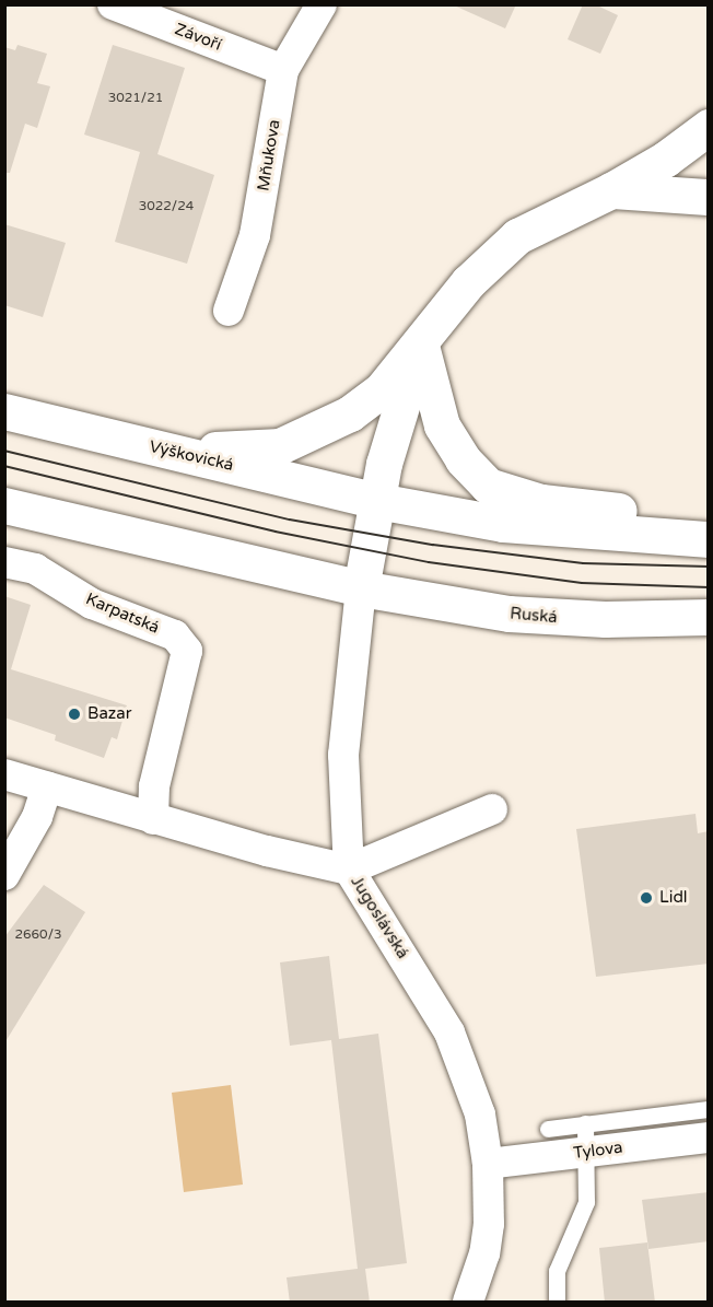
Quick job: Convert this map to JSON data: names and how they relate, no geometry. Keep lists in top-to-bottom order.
{
  "streets": {
    "street": [
      "Závoří",
      "Mňukova",
      "Výškovická",
      "Karpatská",
      "Ruská",
      "Jugoslávská",
      "Tylova"
    ]
  },
  "crossings": [
    ["Závoří", "Mňukova"],
    ["Karpatská", "Jugoslávská"],
    ["Jugoslávská", "Tylova"]
  ],
  "places": ["Bazar", "Lidl"],
  "house_numbers": ["3021/21", "3022/24", "2660/3"]
}
